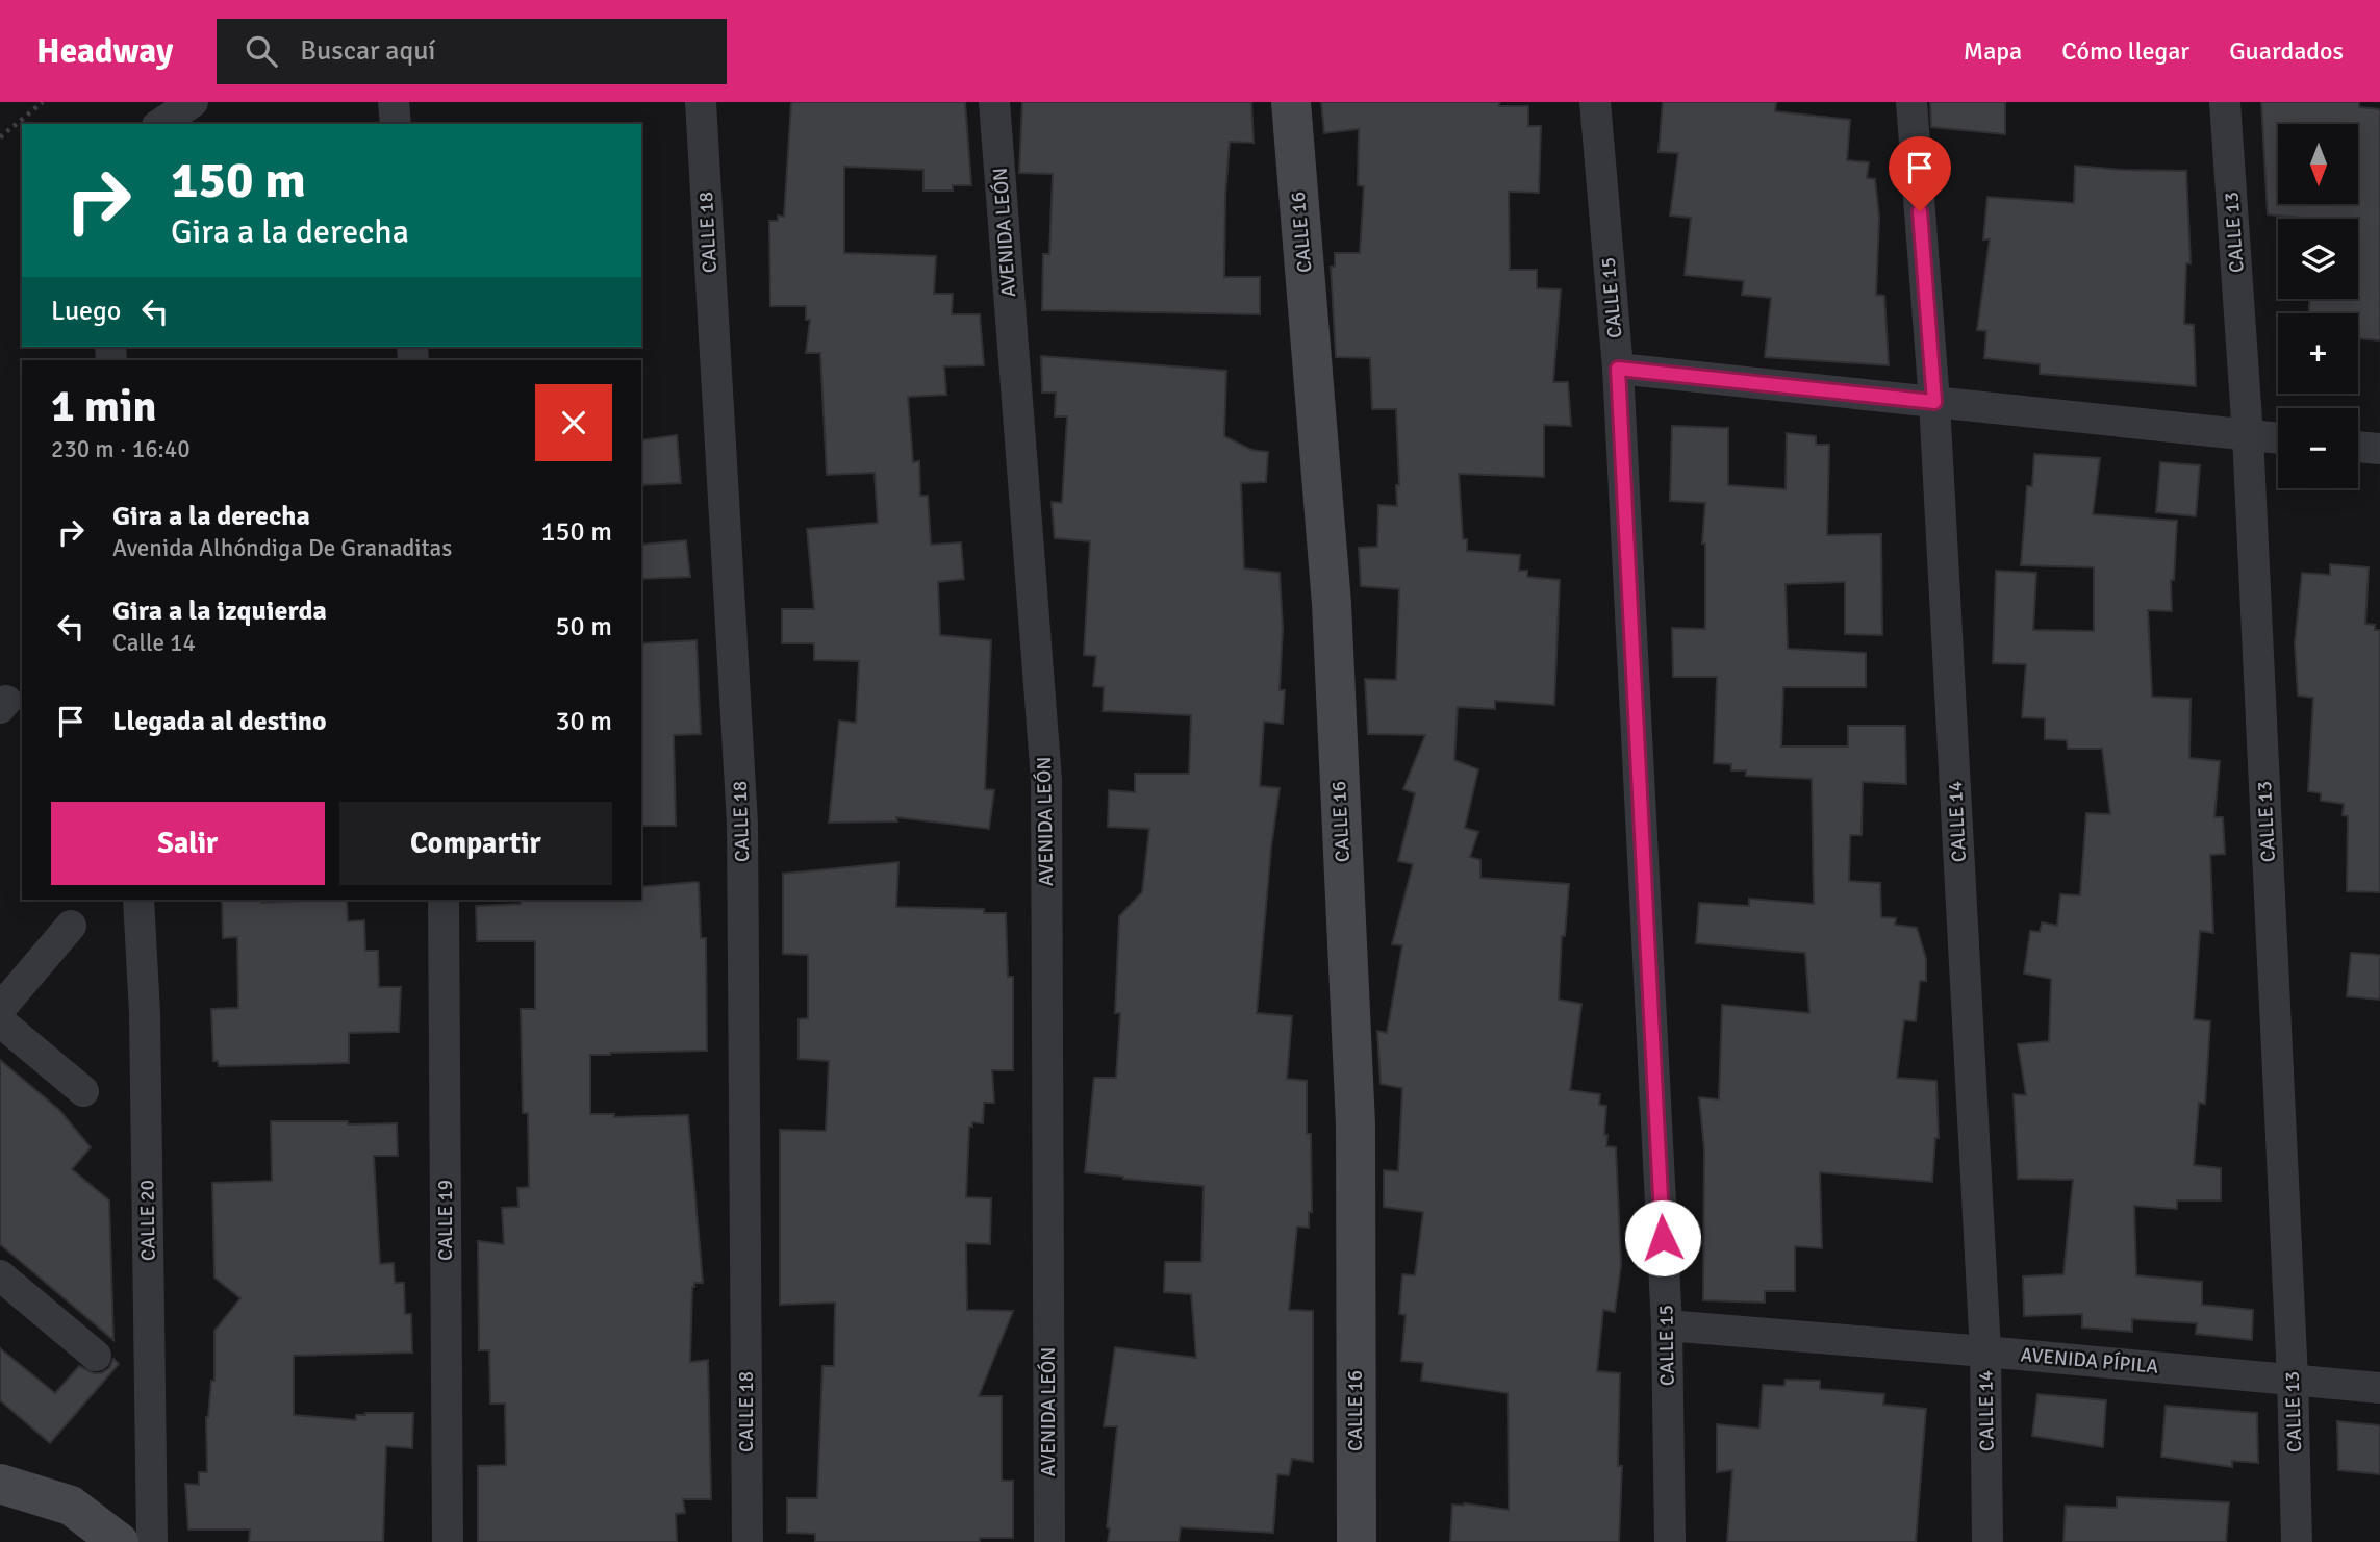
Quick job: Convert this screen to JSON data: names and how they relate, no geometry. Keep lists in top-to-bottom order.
{
  "streets": {
    "street": [
      "CALLE 18",
      "AVENIDA LEÓN",
      "CALLE 16",
      "CALLE 13",
      "CALLE 15",
      "CALLE 14",
      "CALLE 20",
      "CALLE 19",
      "AVENIDA PÍPILA"
    ]
  },
  "crossings": [
    ["CALLE 13", "AVENIDA PÍPILA"],
    ["CALLE 15", "AVENIDA PÍPILA"],
    ["CALLE 14", "AVENIDA PÍPILA"]
  ],
  "north": "bottom",
  "page": {
    "header": "Headway",
    "search": "Buscar aquí",
    "nav": ["Mapa", "Cómo llegar", "Guardados"],
    "map_buttons": ["+", "−"],
    "turn": ["150 m", "Gira a la derecha"],
    "then": "Luego",
    "heading": ["1 min", "230 m · 16:40"],
    "list": [
      {
        "name": "Gira a la derecha",
        "note": "Avenida Alhóndiga De Granaditas",
        "value": "150 m"
      },
      {
        "name": "Gira a la izquierda",
        "note": "Calle 14",
        "value": "50 m"
      },
      {
        "name": "Llegada al destino",
        "value": "30 m"
      }
    ],
    "buttons": ["Salir", "Compartir"]
  }
}
